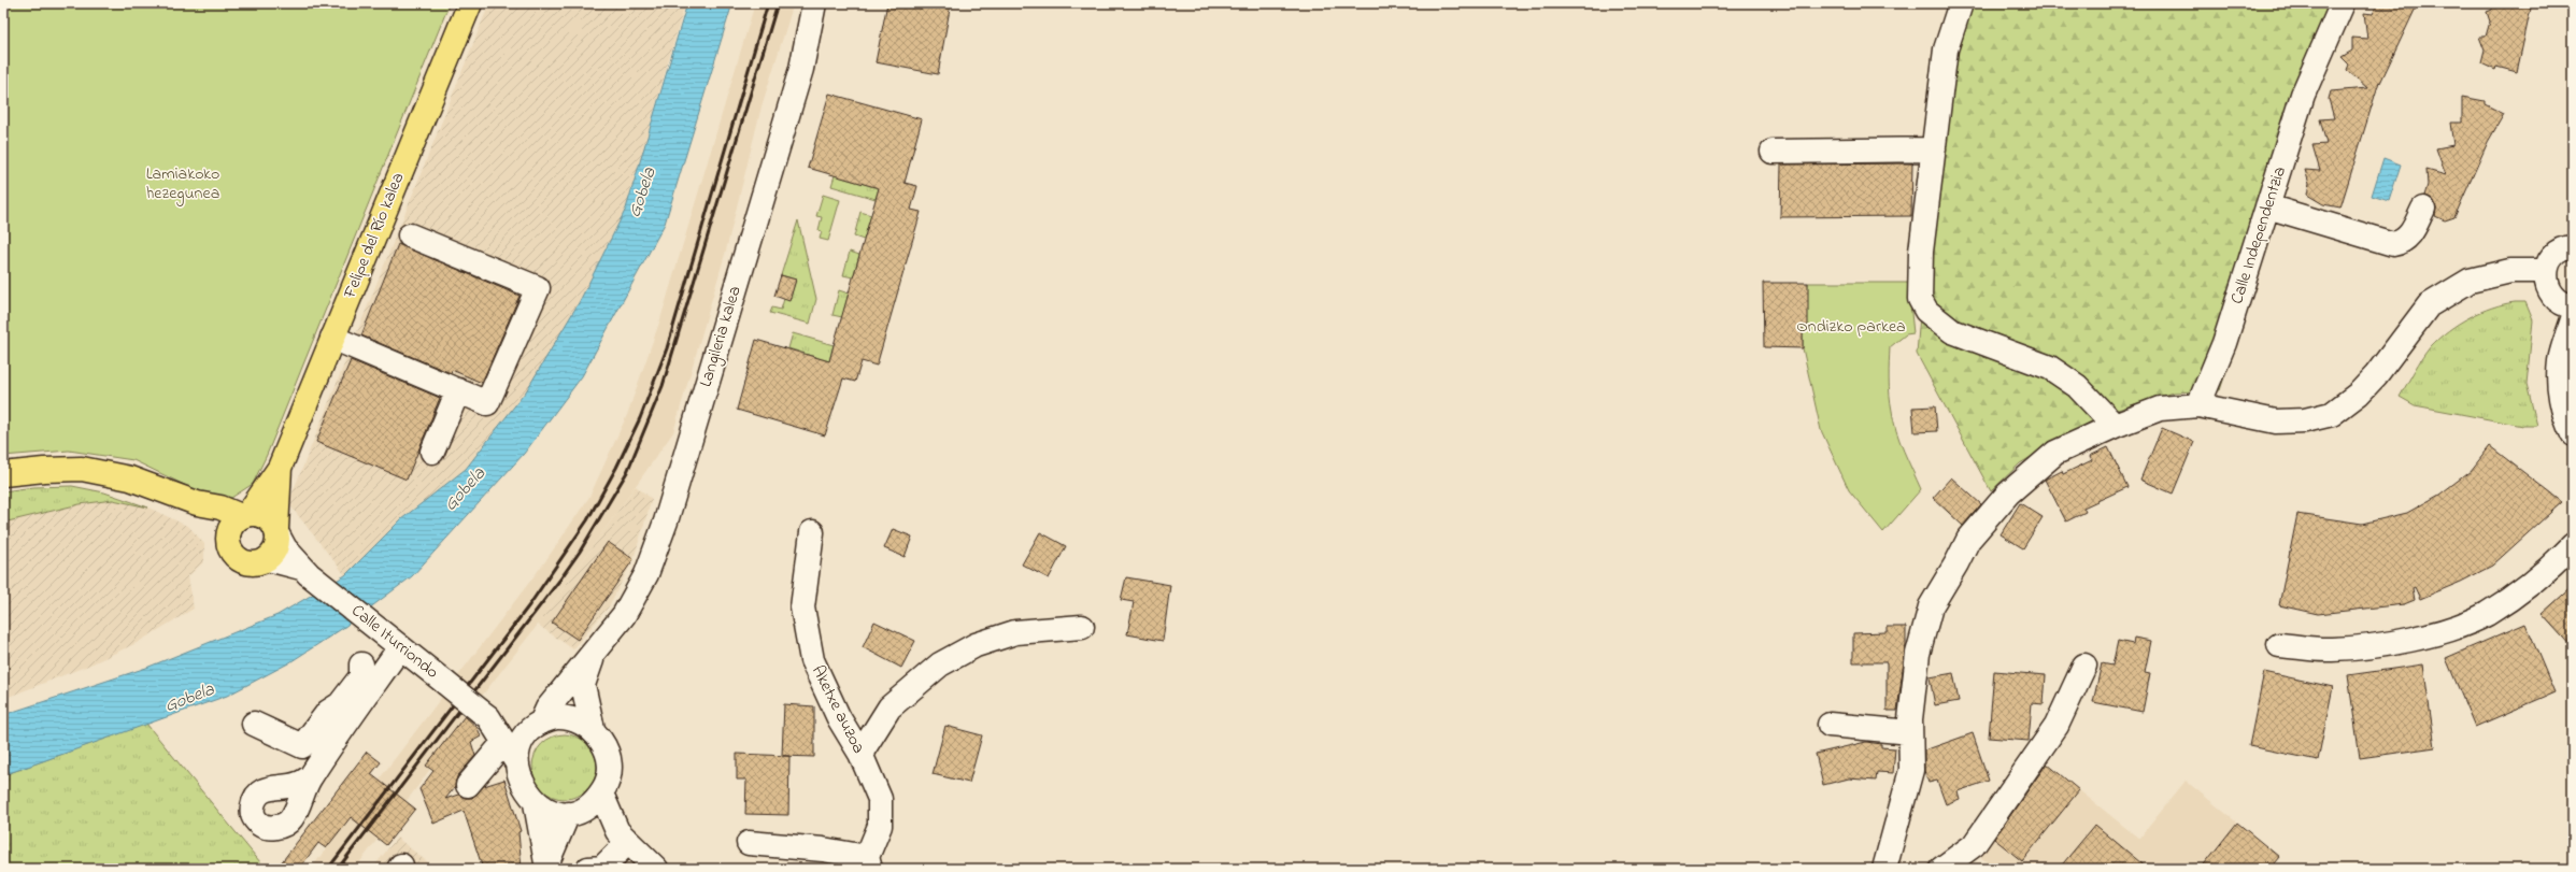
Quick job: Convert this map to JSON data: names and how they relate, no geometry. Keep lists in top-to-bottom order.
{
  "streets": {
    "main road": ["Felipe del Río kalea"],
    "street": [
      "Calle Independentzia",
      "Langileria kalea",
      "Calle Iturriondo",
      "Aketxe auzoa"
    ]
  },
  "crossings": [
    ["Felipe del Río kalea", "Calle Iturriondo"],
    ["Langileria kalea", "Calle Iturriondo"]
  ],
  "water": ["Gobela"],
  "parks": ["Lamiakoko hezegunea", "Ondizko parkea"]
}
